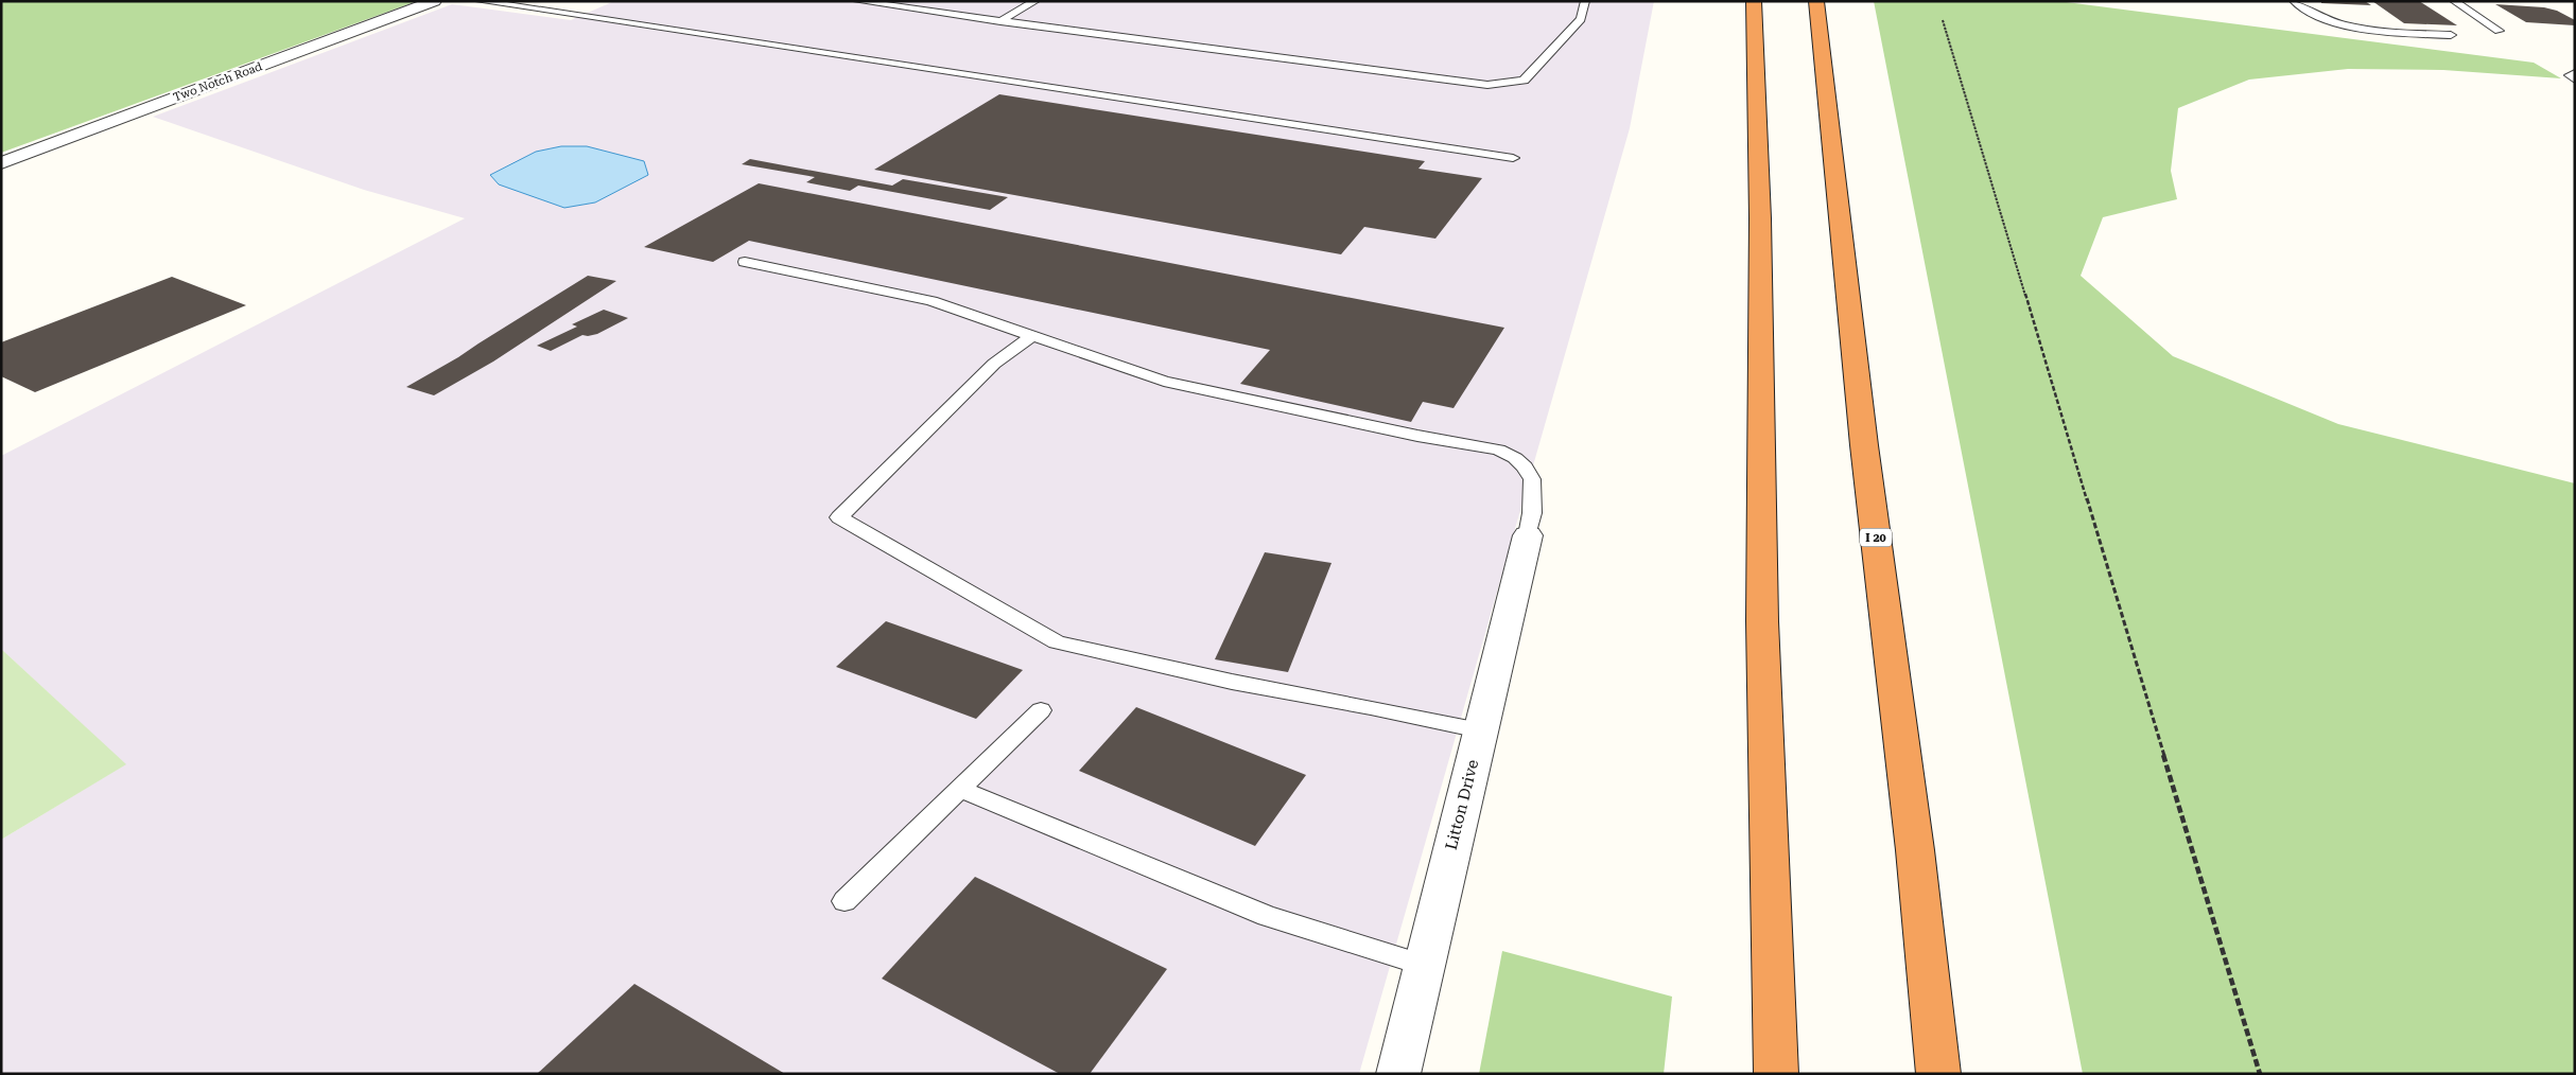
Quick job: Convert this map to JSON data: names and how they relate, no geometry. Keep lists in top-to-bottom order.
{
  "streets": {
    "highway": ["I 20"],
    "street": ["Two Notch Road", "Litton Drive"]
  }
}
